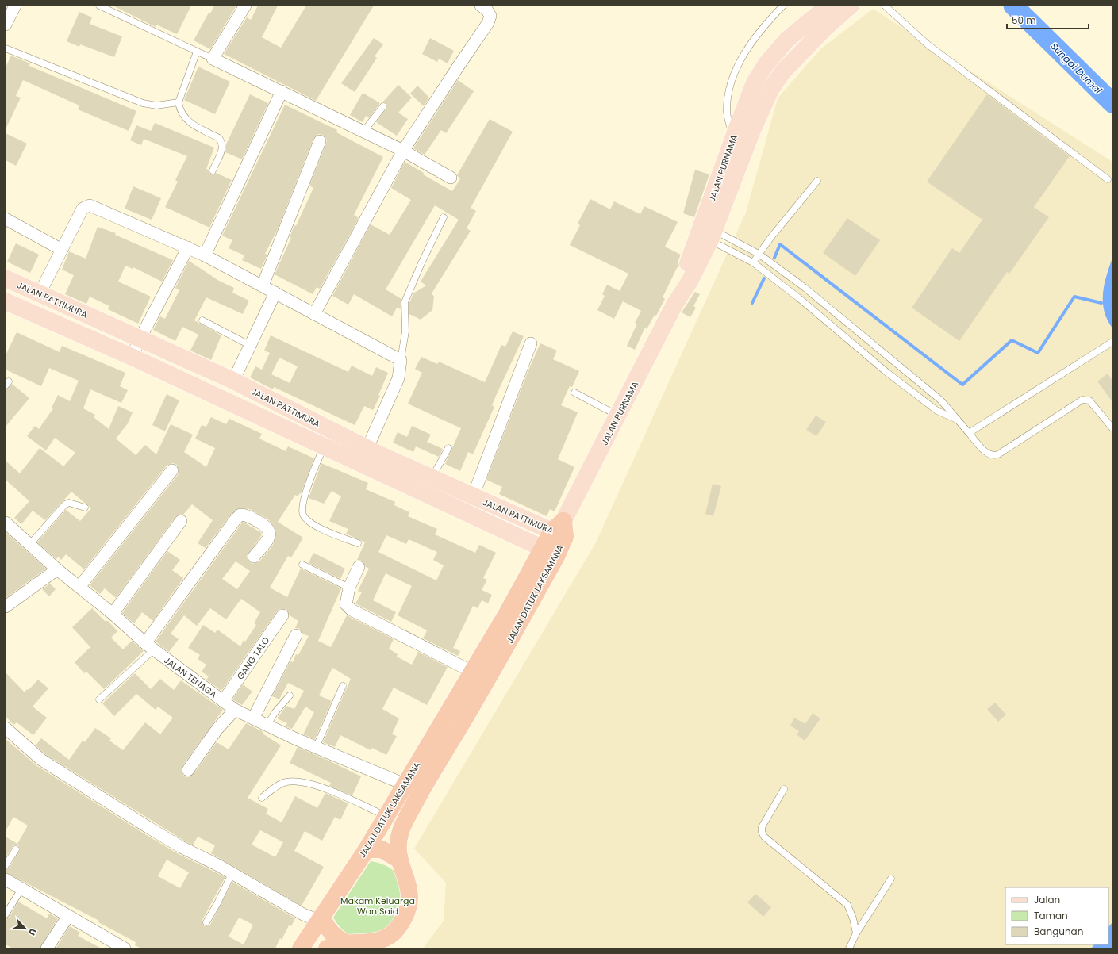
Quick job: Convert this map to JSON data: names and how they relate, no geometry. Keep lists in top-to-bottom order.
{
  "streets": {
    "highway": ["JALAN DATUK LAKSAMANA"],
    "main road": ["JALAN PURNAMA", "JALAN PATTIMURA"],
    "street": ["GANG TALO", "JALAN TENAGA"]
  },
  "crossings": [
    ["JALAN PURNAMA", "JALAN PATTIMURA"],
    ["JALAN PURNAMA", "JALAN DATUK LAKSAMANA"],
    ["JALAN PATTIMURA", "JALAN DATUK LAKSAMANA"],
    ["JALAN DATUK LAKSAMANA", "JALAN TENAGA"],
    ["GANG TALO", "JALAN TENAGA"]
  ],
  "water": ["Sungai Dumai"],
  "parks": ["Makam Keluarga Wan Said"],
  "legend": ["Jalan", "Taman", "Bangunan"],
  "scale_bar": "50 m",
  "north": "bottom right"
}
